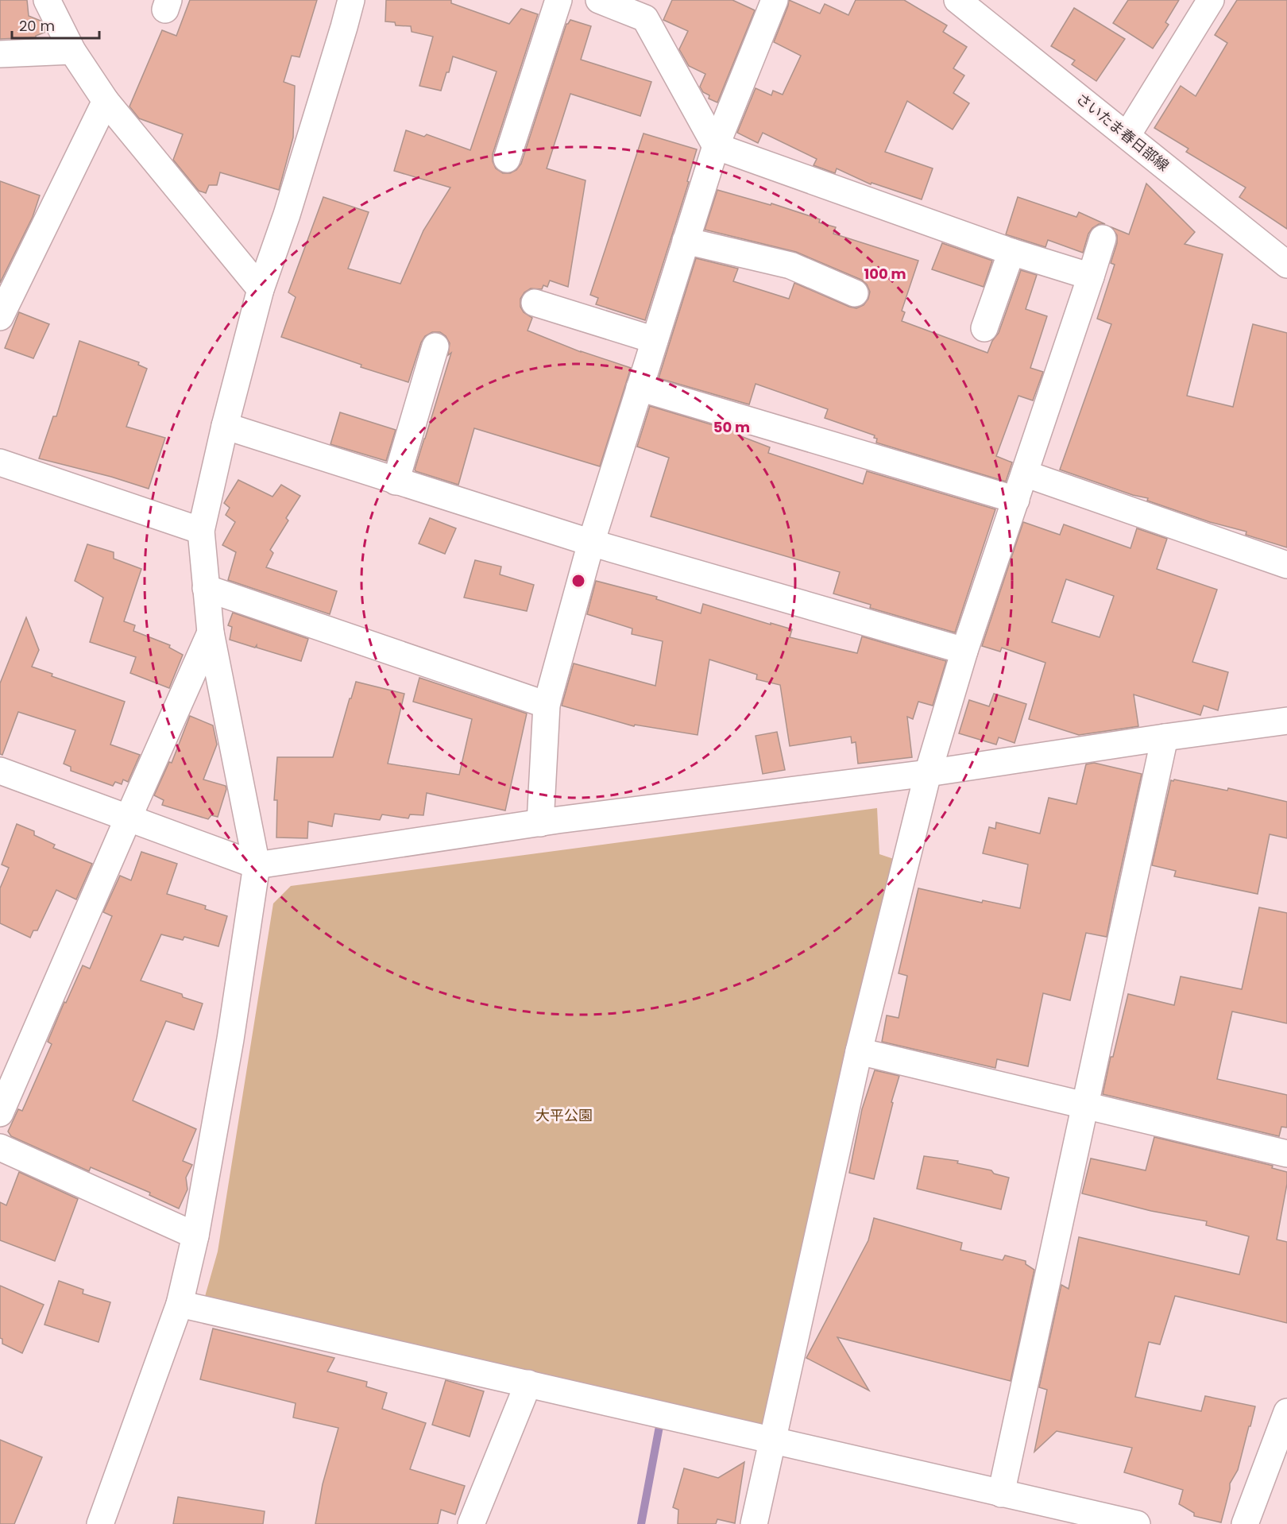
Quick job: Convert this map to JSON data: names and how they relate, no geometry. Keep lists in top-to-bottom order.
{
  "streets": {
    "street": ["さいたま春日部線"]
  },
  "parks": ["大平公園"],
  "scale_bar": "20 m",
  "rings": ["100 m", "50 m"]
}
